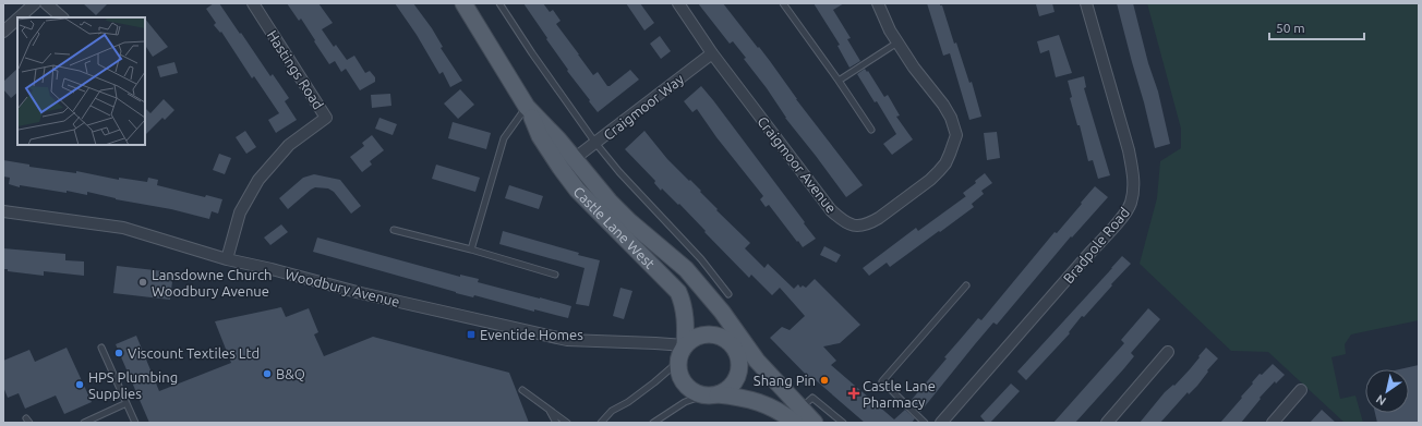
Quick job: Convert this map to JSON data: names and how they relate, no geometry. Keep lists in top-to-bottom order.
{
  "streets": {
    "main road": ["Castle Lane West"],
    "street": [
      "Hastings Road",
      "Craigmoor Way",
      "Craigmoor Avenue",
      "Bradpole Road",
      "Woodbury Avenue"
    ]
  },
  "crossings": [
    ["Hastings Road", "Woodbury Avenue"],
    ["Craigmoor Way", "Craigmoor Avenue"],
    ["Craigmoor Way", "Castle Lane West"],
    ["Castle Lane West", "Woodbury Avenue"]
  ],
  "places": {
    "other": [
      "Lansdowne Church Woodbury Avenue",
      "Viscount Textiles Ltd",
      "B&Q",
      "Shang Pin",
      "HPS Plumbing Supplies"
    ],
    "transit": ["Eventide Homes"],
    "health": ["Castle Lane Pharmacy"]
  },
  "scale_bar": "50 m",
  "north": "bottom left"
}
